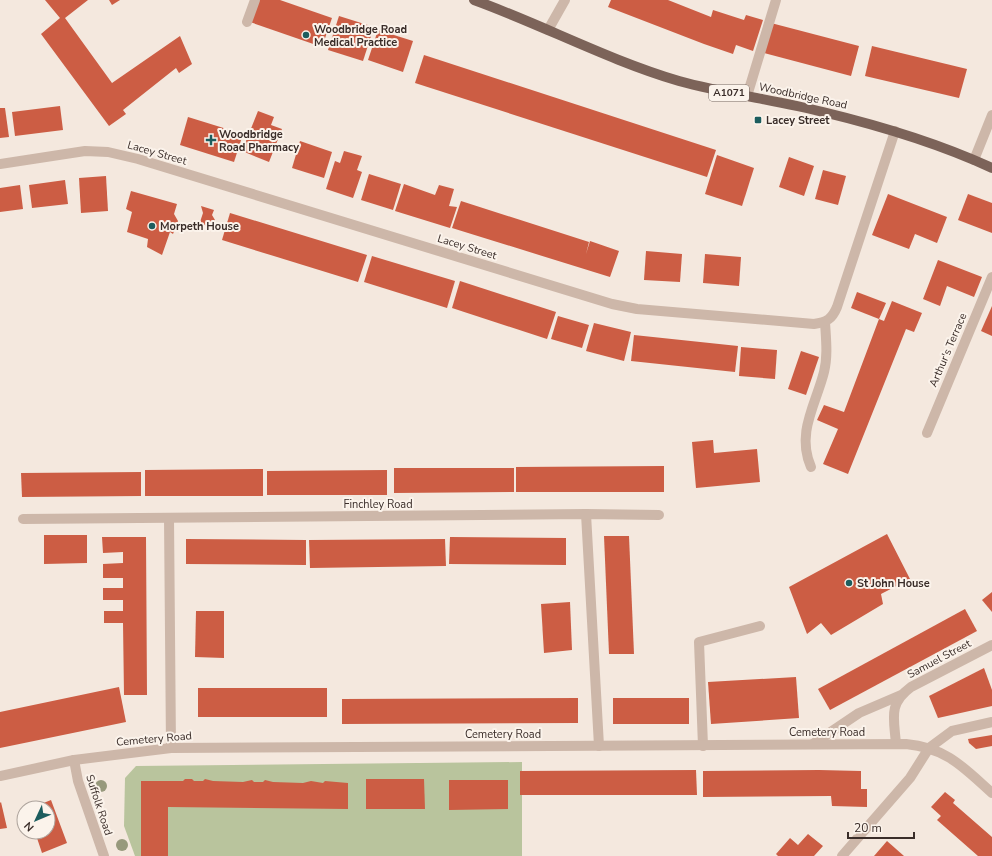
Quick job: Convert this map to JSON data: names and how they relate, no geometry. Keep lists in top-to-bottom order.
{
  "streets": {
    "main road": ["A1071", "Woodbridge Road"],
    "street": [
      "Lacey Street",
      "Arthur's Terrace",
      "Finchley Road",
      "Samuel Street",
      "Cemetery Road",
      "Suffolk Road"
    ]
  },
  "crossings": [
    ["Samuel Street", "Cemetery Road"],
    ["Cemetery Road", "Suffolk Road"]
  ],
  "places": {
    "other": ["Woodbridge Road Medical Practice", "Morpeth House", "St John House"],
    "transit": ["Lacey Street"],
    "health": ["Woodbridge Road Pharmacy"]
  },
  "scale_bar": "20 m",
  "north": "bottom left"
}
